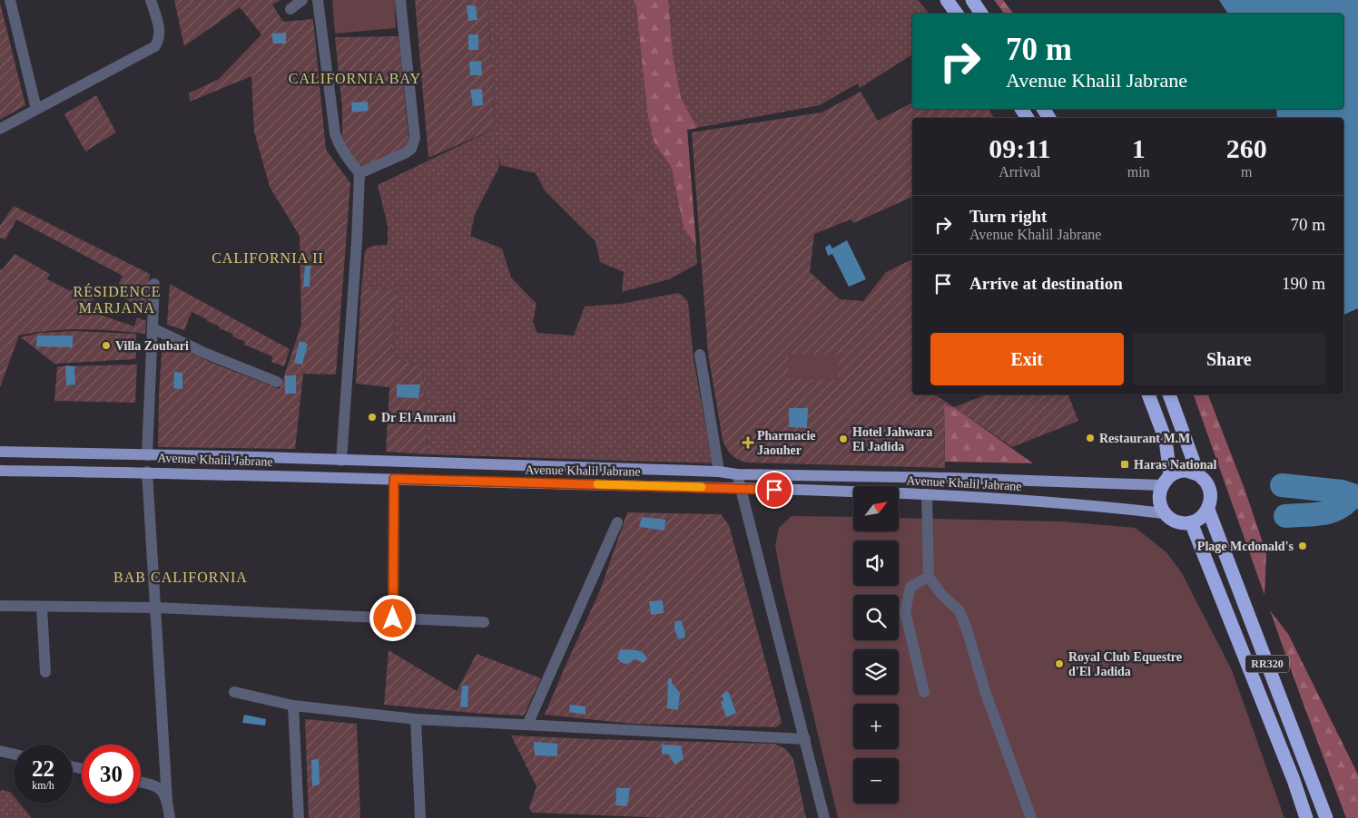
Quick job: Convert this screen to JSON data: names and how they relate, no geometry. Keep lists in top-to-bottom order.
{
  "streets": {
    "highway": ["RR320"],
    "main road": ["Avenue Khalil Jabrane"]
  },
  "crossings": [
    ["Avenue Khalil Jabrane", "RR320"]
  ],
  "districts": [
    "CALIFORNIA BAY",
    "CALIFORNIA II",
    "RÉSIDENCE MARJANA",
    "BAB CALIFORNIA"
  ],
  "places": {
    "other": [
      "Villa Zoubari",
      "Dr El Amrani",
      "Restaurant M.M",
      "Hotel Jahwara El Jadida",
      "Plage Mcdonald's",
      "Royal Club Equestre d'El Jadida"
    ],
    "health": ["Pharmacie Jaouher"],
    "transit": ["Haras National"]
  },
  "north": "top right",
  "page": {
    "turn": ["70 m", "Avenue Khalil Jabrane"],
    "eta": [
      "09:11",
      "Arrival",
      "1",
      "min",
      "260",
      "m"
    ],
    "list": [
      {
        "name": "Turn right",
        "note": "Avenue Khalil Jabrane",
        "value": "70 m"
      },
      {
        "name": "Arrive at destination",
        "value": "190 m"
      }
    ],
    "buttons": ["Exit", "Share"],
    "map_buttons": ["+", "−"],
    "speed": "22 km/h",
    "limit": "30"
  }
}
